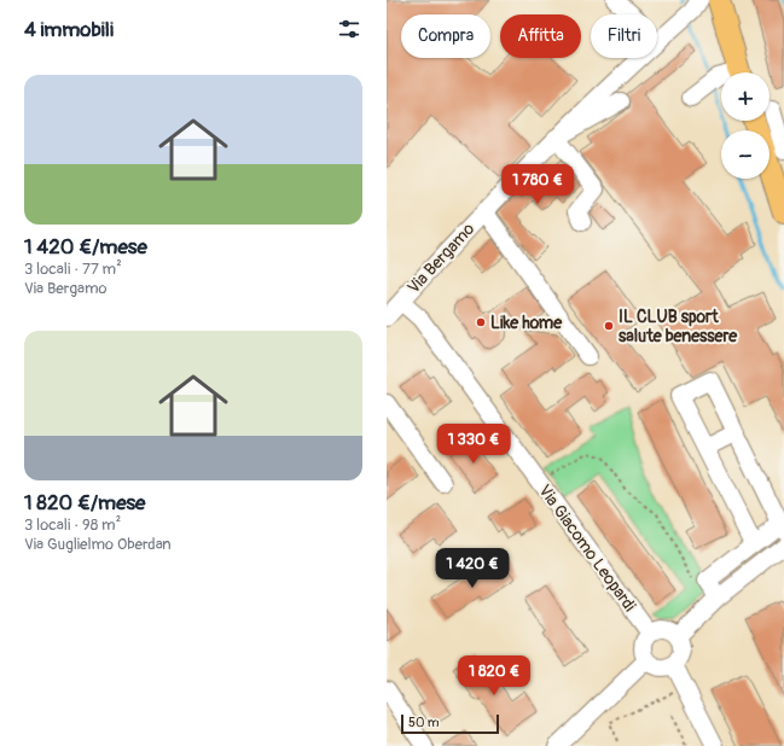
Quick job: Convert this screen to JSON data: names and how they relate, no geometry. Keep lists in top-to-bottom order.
{
  "streets": {
    "street": ["Via Bergamo", "Via Giacomo Leopardi"]
  },
  "crossings": [
    ["Via Bergamo", "Via Giacomo Leopardi"]
  ],
  "places": ["Like home", "IL CLUB sport salute benessere"],
  "scale_bar": "50 m",
  "page": {
    "heading": "4 immobili",
    "chip": ["Compra", "Affitta", "Filtri"],
    "list": [
      {
        "name": "1 420 €/mese",
        "note": "3 locali · 77 m² · Via Bergamo"
      },
      {
        "name": "1 820 €/mese",
        "note": "3 locali · 98 m² · Via Guglielmo Oberdan"
      }
    ],
    "map_buttons": ["+", "−"],
    "price": [
      "1 780 €",
      "1 330 €",
      "1 420 €",
      "1 820 €"
    ],
    "scale": "50 m"
  }
}
